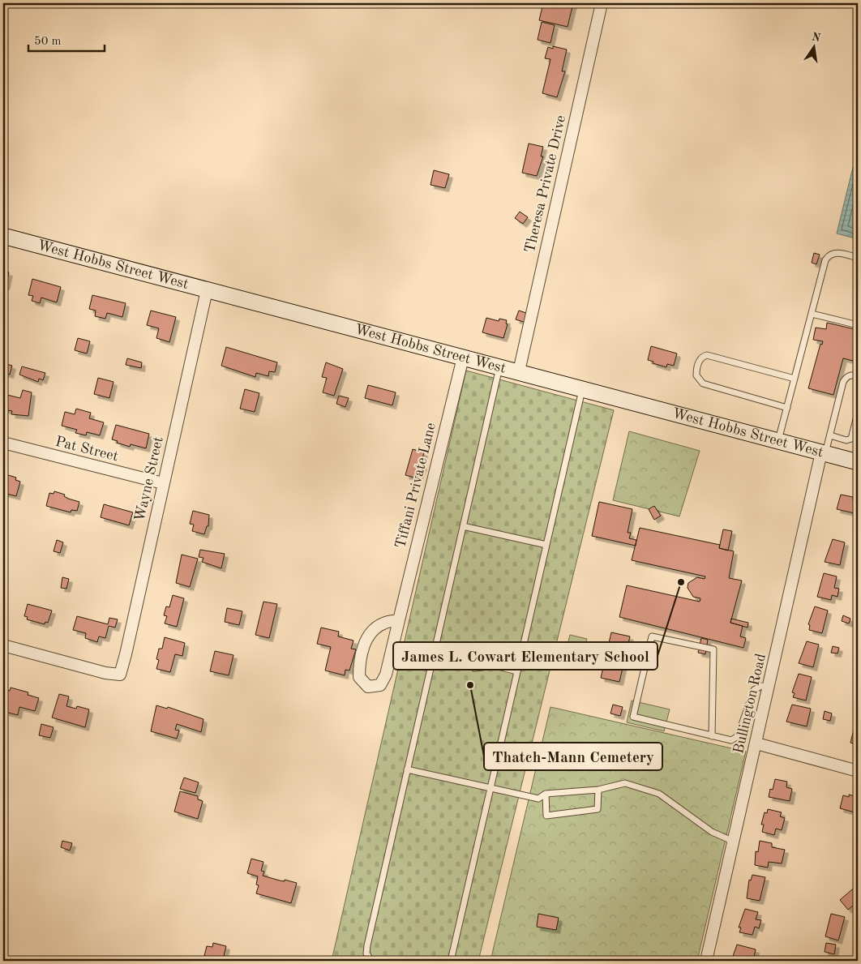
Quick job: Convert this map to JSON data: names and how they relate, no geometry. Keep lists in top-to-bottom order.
{
  "streets": {
    "street": [
      "Theresa Private Drive",
      "West Hobbs Street West",
      "Pat Street",
      "Wayne Street",
      "Tiffani Private Lane",
      "Bullington Road"
    ]
  },
  "crossings": [
    ["Theresa Private Drive", "West Hobbs Street West"],
    ["West Hobbs Street West", "Wayne Street"],
    ["West Hobbs Street West", "Tiffani Private Lane"],
    ["West Hobbs Street West", "Bullington Road"],
    ["Pat Street", "Wayne Street"]
  ],
  "places": ["James L. Cowart Elementary School", "Thatch-Mann Cemetery"],
  "scale_bar": "50 m",
  "north": "top"
}
